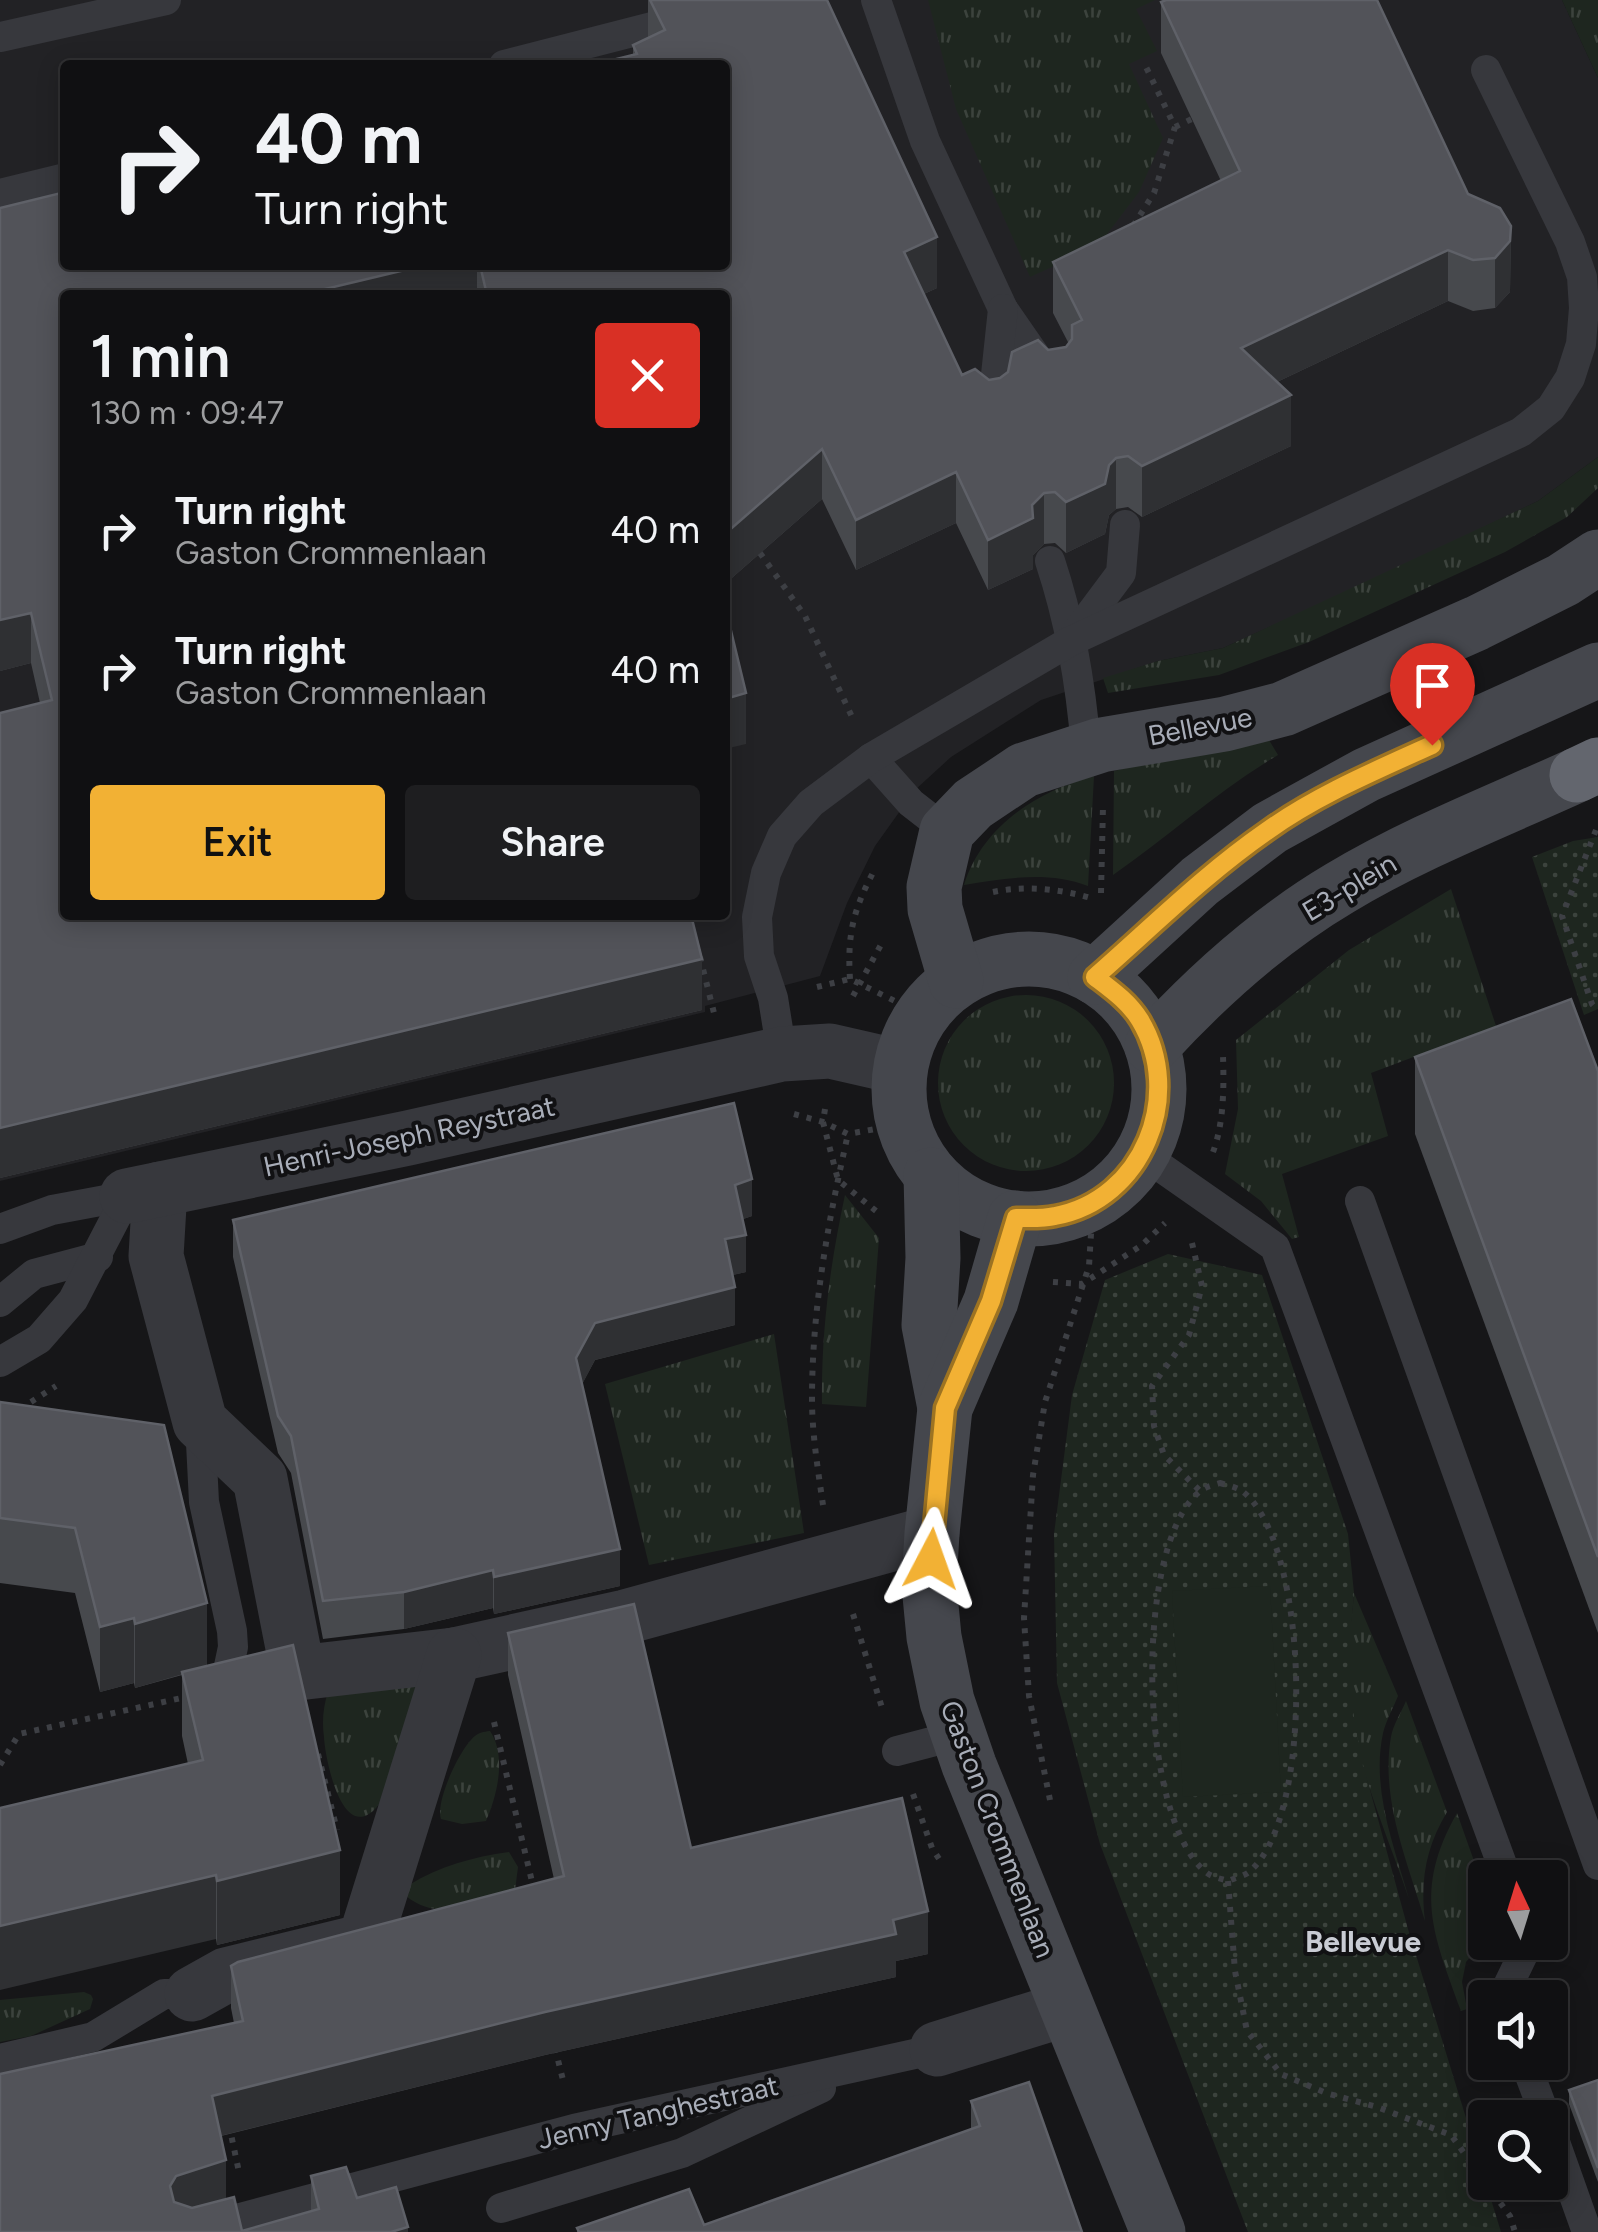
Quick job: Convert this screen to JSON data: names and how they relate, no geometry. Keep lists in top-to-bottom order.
{
  "streets": {
    "street": [
      "Bellevue",
      "E3-plein",
      "Henri-Joseph Reystraat",
      "Gaston Crommenlaan",
      "Jenny Tanghestraat"
    ]
  },
  "crossings": [
    ["E3-plein", "Henri-Joseph Reystraat"],
    ["E3-plein", "Gaston Crommenlaan"],
    ["Henri-Joseph Reystraat", "Gaston Crommenlaan"],
    ["Gaston Crommenlaan", "Jenny Tanghestraat"]
  ],
  "districts": ["Bellevue"],
  "north": "top",
  "page": {
    "turn": ["40 m", "Turn right"],
    "heading": ["1 min", "130 m · 09:47"],
    "list": [
      {
        "name": "Turn right",
        "note": "Gaston Crommenlaan",
        "value": "40 m"
      },
      {
        "name": "Turn right",
        "note": "Gaston Crommenlaan",
        "value": "40 m"
      }
    ],
    "buttons": ["Exit", "Share"]
  }
}
